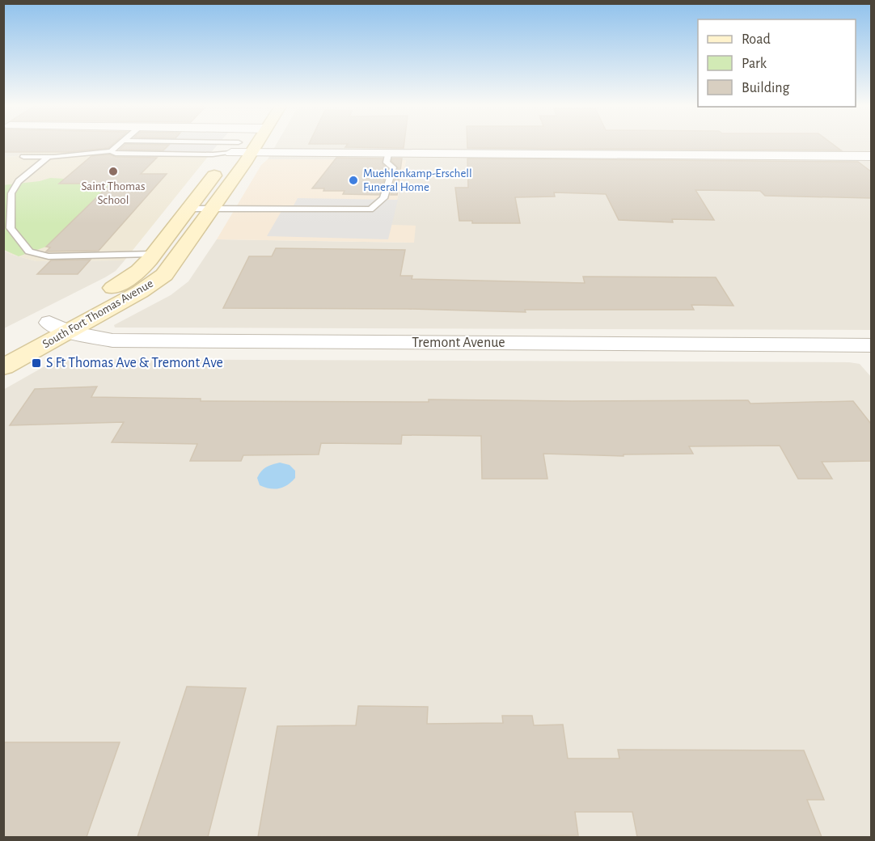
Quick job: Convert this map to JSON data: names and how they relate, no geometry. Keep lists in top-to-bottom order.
{
  "streets": {
    "main road": ["South Fort Thomas Avenue"],
    "street": ["Tremont Avenue"]
  },
  "crossings": [
    ["South Fort Thomas Avenue", "Tremont Avenue"]
  ],
  "places": {
    "other": ["Saint Thomas School", "Muehlenkamp-Erschell Funeral Home"],
    "transit": ["S Ft Thomas Ave & Tremont Ave"]
  },
  "legend": ["Road", "Park", "Building"]
}
